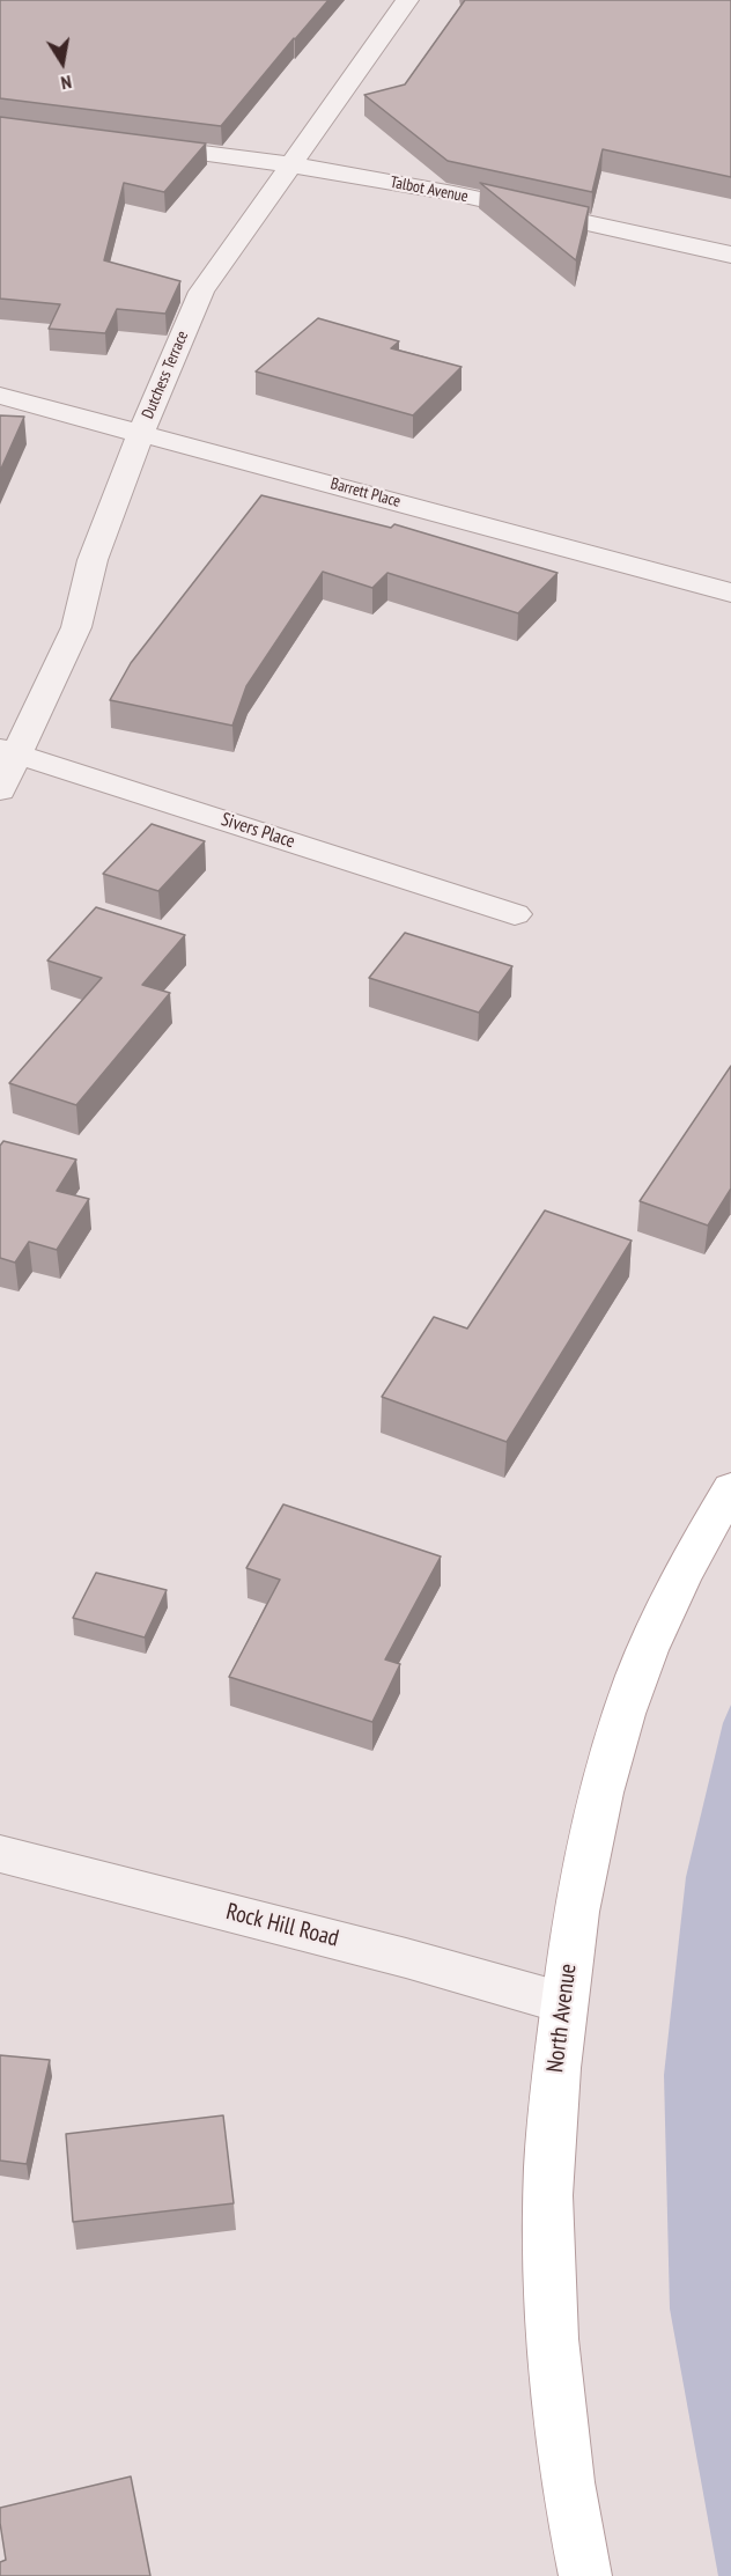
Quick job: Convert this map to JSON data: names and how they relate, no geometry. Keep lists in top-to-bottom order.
{
  "streets": {
    "main road": ["North Avenue"],
    "street": [
      "Talbot Avenue",
      "Dutchess Terrace",
      "Barrett Place",
      "Sivers Place",
      "Rock Hill Road"
    ]
  },
  "crossings": [
    ["Talbot Avenue", "Dutchess Terrace"],
    ["Dutchess Terrace", "Barrett Place"],
    ["Dutchess Terrace", "Sivers Place"],
    ["Rock Hill Road", "North Avenue"]
  ],
  "north": "bottom"
}
